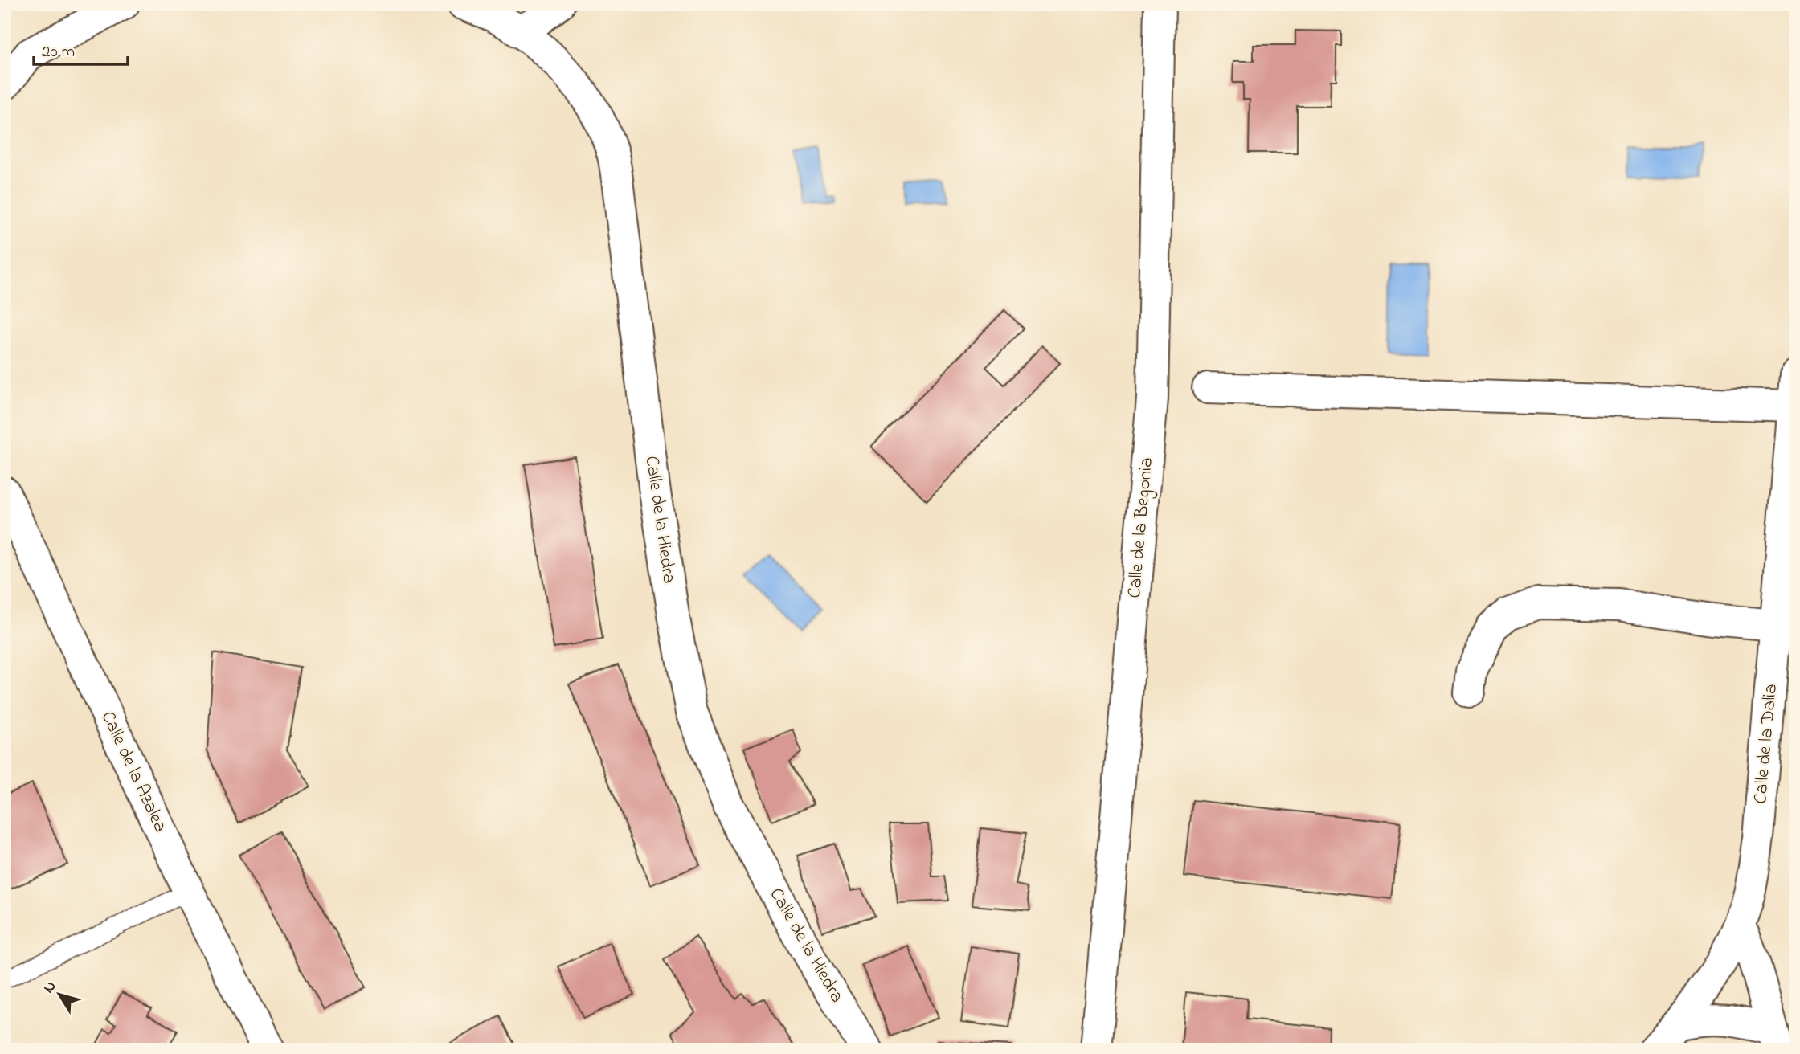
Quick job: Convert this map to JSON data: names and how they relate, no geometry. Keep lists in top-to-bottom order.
{
  "streets": {
    "street": [
      "Calle de la Hiedra",
      "Calle de la Begonia",
      "Calle de la Dalia",
      "Calle de la Azalea"
    ]
  },
  "scale_bar": "20 m",
  "north": "top left"
}
